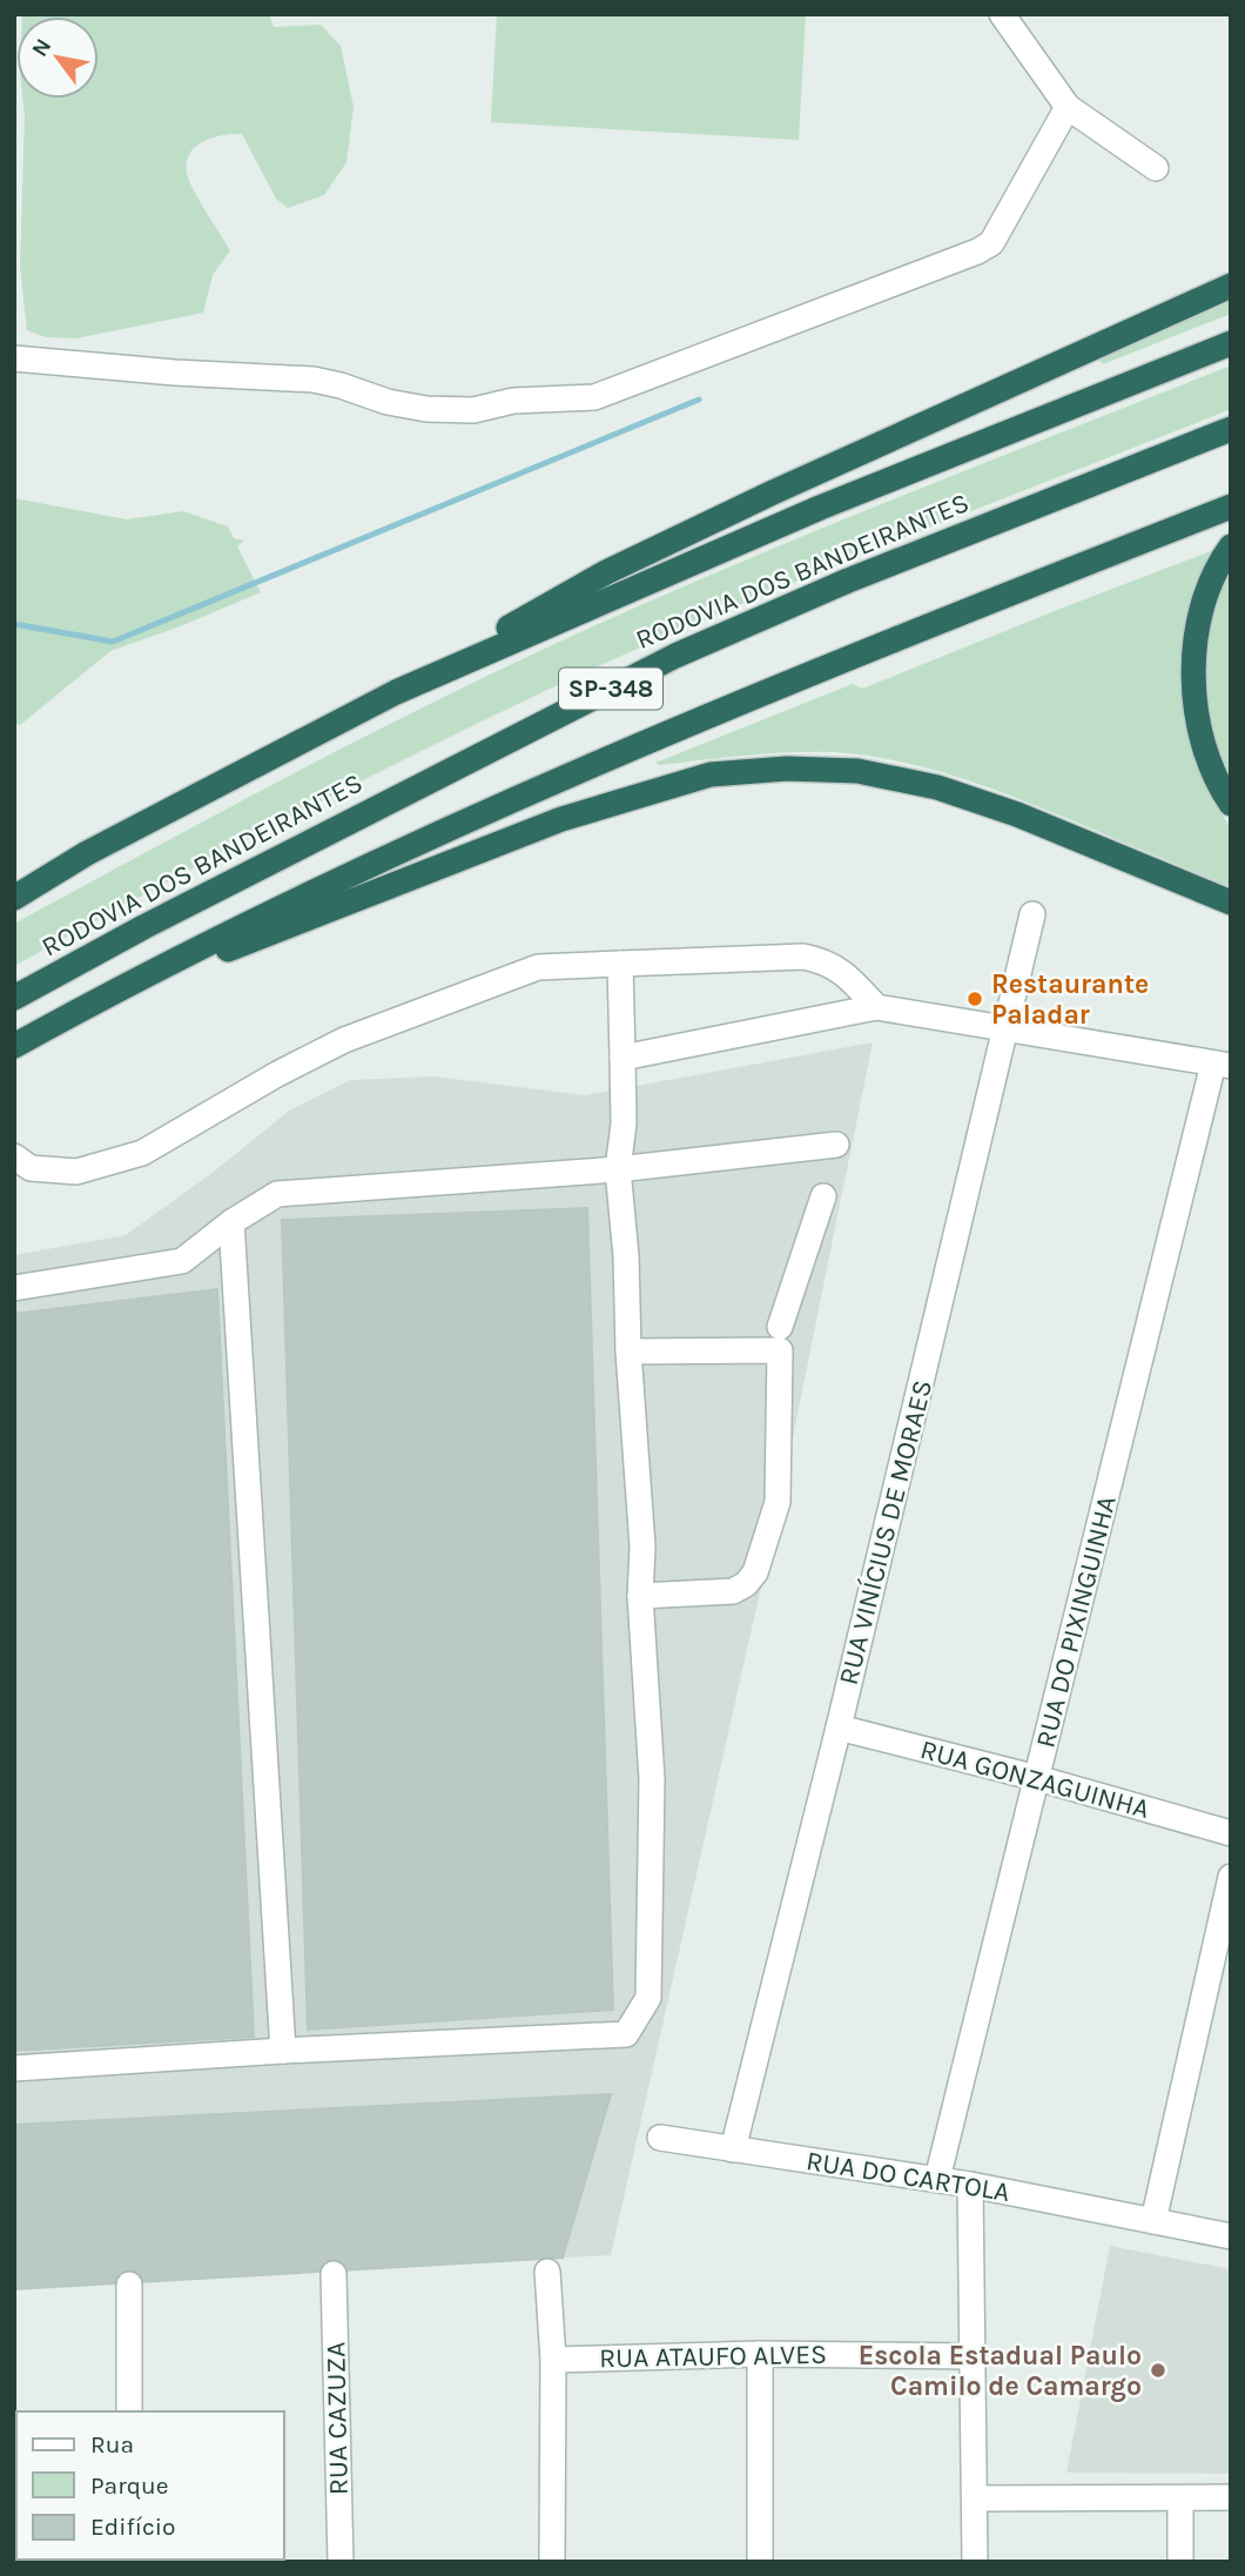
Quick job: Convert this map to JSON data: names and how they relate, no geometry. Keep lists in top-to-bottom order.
{
  "streets": {
    "highway": ["RODOVIA DOS BANDEIRANTES", "SP-348"],
    "street": [
      "RUA VINÍCIUS DE MORAES",
      "RUA DO PIXINGUINHA",
      "RUA GONZAGUINHA",
      "RUA DO CARTOLA",
      "RUA ATAUFO ALVES",
      "RUA CAZUZA"
    ]
  },
  "crossings": [
    ["RUA VINÍCIUS DE MORAES", "RUA GONZAGUINHA"],
    ["RUA VINÍCIUS DE MORAES", "RUA DO CARTOLA"],
    ["RUA DO PIXINGUINHA", "RUA GONZAGUINHA"],
    ["RUA DO PIXINGUINHA", "RUA DO CARTOLA"]
  ],
  "places": ["Restaurante Paladar", "Escola Estadual Paulo Camilo de Camargo"],
  "legend": ["Rua", "Parque", "Edifício"],
  "north": "top left"
}
